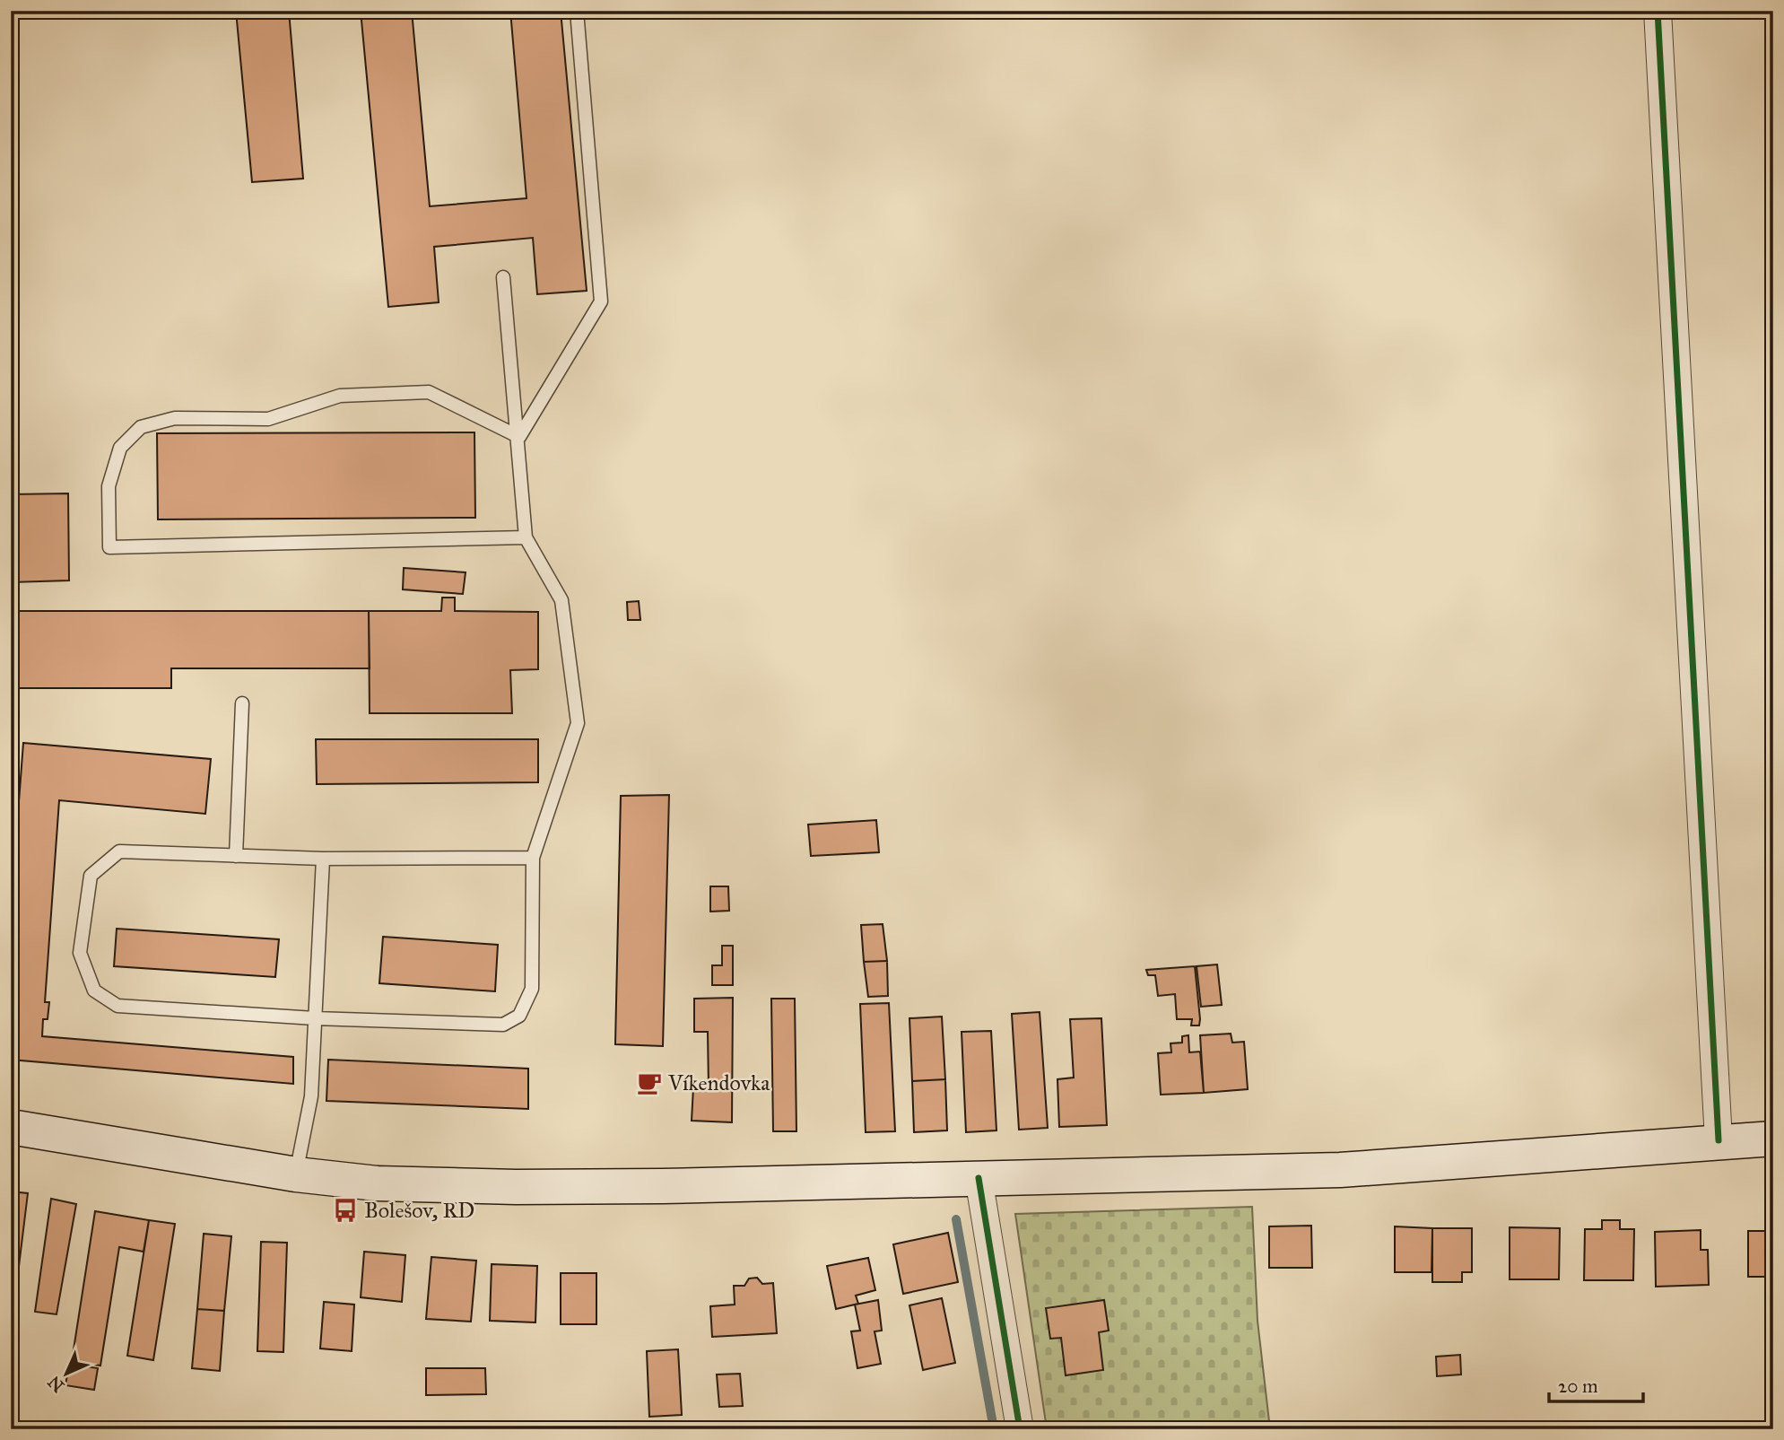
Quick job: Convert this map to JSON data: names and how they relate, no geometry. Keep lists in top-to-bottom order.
{
  "places": {
    "cafe": ["Víkendovka"],
    "bus stop": ["Bolešov, RD"]
  },
  "scale_bar": "20 m",
  "north": "bottom left"
}
